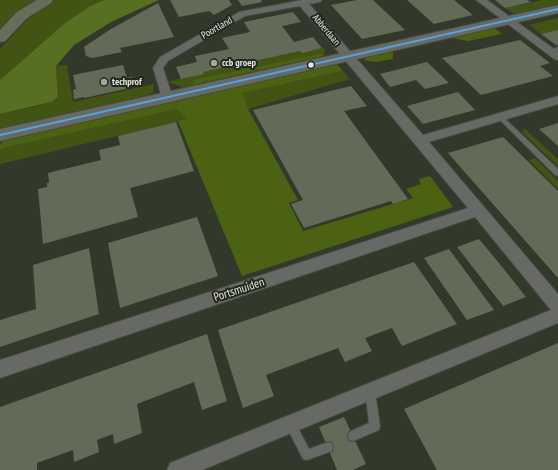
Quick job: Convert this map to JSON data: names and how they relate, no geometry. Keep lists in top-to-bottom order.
{
  "streets": {
    "main road": ["Abberdaan"],
    "street": ["Poortland", "Portsmuiden"]
  },
  "crossings": [
    ["Poortland", "Abberdaan"]
  ],
  "places": ["ccb groep", "techprof"]
}
